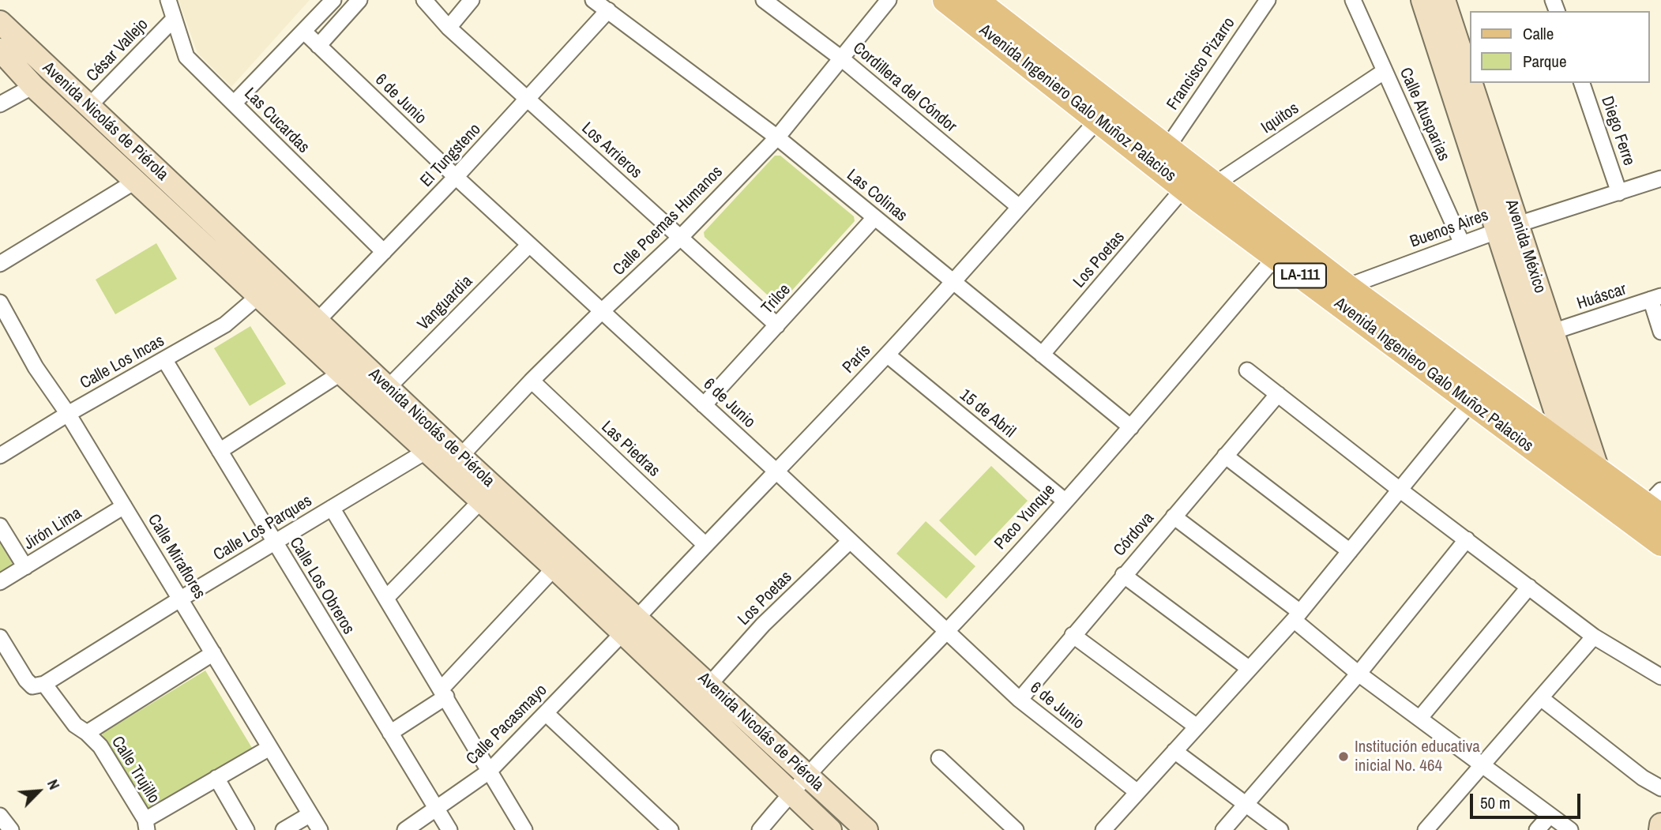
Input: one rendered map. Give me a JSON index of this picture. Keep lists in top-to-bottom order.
{
  "streets": {
    "main road": ["Avenida Ingeniero Galo Muñoz Palacios", "LA-111"],
    "street": [
      "César Vallejo",
      "Francisco Pizarro",
      "Cordillera del Cóndor",
      "6 de Junio",
      "Calle Atusparias",
      "Iquitos",
      "Las Cucardas",
      "Avenida Nicolás de Piérola",
      "Diego Ferre",
      "Los Arrieros",
      "El Tungsteno",
      "Las Colinas",
      "Calle Poemas Humanos",
      "Buenos Aires",
      "Avenida México",
      "Los Poetas",
      "Huáscar",
      "Trilce",
      "Vanguardia",
      "París",
      "Calle Los Incas",
      "15 de Abril",
      "Las Piedras",
      "Paco Yunque",
      "Calle Los Parques",
      "Jirón Lima",
      "Córdova",
      "Calle Miraflores",
      "Calle Los Obreros",
      "Calle Pacasmayo",
      "Calle Trujillo"
    ]
  },
  "crossings": [
    ["César Vallejo", "Las Cucardas"],
    ["César Vallejo", "Avenida Nicolás de Piérola"],
    ["Francisco Pizarro", "Avenida Ingeniero Galo Muñoz Palacios"],
    ["Cordillera del Cóndor", "Calle Poemas Humanos"],
    ["Cordillera del Cóndor", "París"],
    ["6 de Junio", "El Tungsteno"],
    ["6 de Junio", "Calle Poemas Humanos"],
    ["6 de Junio", "Los Poetas"],
    ["6 de Junio", "Trilce"],
    ["6 de Junio", "Vanguardia"],
    ["6 de Junio", "París"],
    ["6 de Junio", "Paco Yunque"],
    ["6 de Junio", "Córdova"],
    ["Avenida Ingeniero Galo Muñoz Palacios", "Iquitos"],
    ["Avenida Ingeniero Galo Muñoz Palacios", "Buenos Aires"],
    ["Avenida Ingeniero Galo Muñoz Palacios", "Avenida México"],
    ["Avenida Ingeniero Galo Muñoz Palacios", "Los Poetas"],
    ["Avenida Ingeniero Galo Muñoz Palacios", "París"],
    ["Avenida Ingeniero Galo Muñoz Palacios", "Paco Yunque"],
    ["Calle Atusparias", "Iquitos"],
    ["Calle Atusparias", "Buenos Aires"],
    ["Iquitos", "Los Poetas"],
    ["Las Cucardas", "El Tungsteno"],
    ["Avenida Nicolás de Piérola", "El Tungsteno"],
    ["Avenida Nicolás de Piérola", "Calle Poemas Humanos"],
    ["Avenida Nicolás de Piérola", "Los Poetas"],
    ["Avenida Nicolás de Piérola", "Vanguardia"],
    ["Avenida Nicolás de Piérola", "París"],
    ["Avenida Nicolás de Piérola", "Calle Los Incas"],
    ["Avenida Nicolás de Piérola", "Paco Yunque"],
    ["Avenida Nicolás de Piérola", "Calle Los Parques"],
    ["Avenida Nicolás de Piérola", "Calle Pacasmayo"],
    ["Diego Ferre", "Buenos Aires"],
    ["Los Arrieros", "El Tungsteno"],
    ["Los Arrieros", "Calle Poemas Humanos"],
    ["Los Arrieros", "Trilce"],
    ["El Tungsteno", "Las Colinas"],
    ["Las Colinas", "Calle Poemas Humanos"],
    ["Las Colinas", "Los Poetas"],
    ["Las Colinas", "Trilce"],
    ["Las Colinas", "París"],
    ["Las Colinas", "Paco Yunque"],
    ["Calle Poemas Humanos", "Las Piedras"],
    ["Buenos Aires", "Avenida México"],
    ["Avenida México", "Huáscar"],
    ["París", "15 de Abril"],
    ["París", "Las Piedras"],
    ["París", "Calle Pacasmayo"],
    ["Calle Los Incas", "Calle Miraflores"],
    ["Calle Los Incas", "Calle Los Obreros"],
    ["15 de Abril", "Paco Yunque"],
    ["Calle Los Parques", "Calle Miraflores"],
    ["Calle Los Parques", "Calle Los Obreros"],
    ["Calle Los Parques", "Calle Trujillo"],
    ["Jirón Lima", "Calle Miraflores"],
    ["Calle Los Obreros", "Calle Pacasmayo"]
  ],
  "places": ["Institución educativa inicial No. 464"],
  "legend": ["Calle", "Parque"],
  "scale_bar": "50 m",
  "north": "top right"
}
